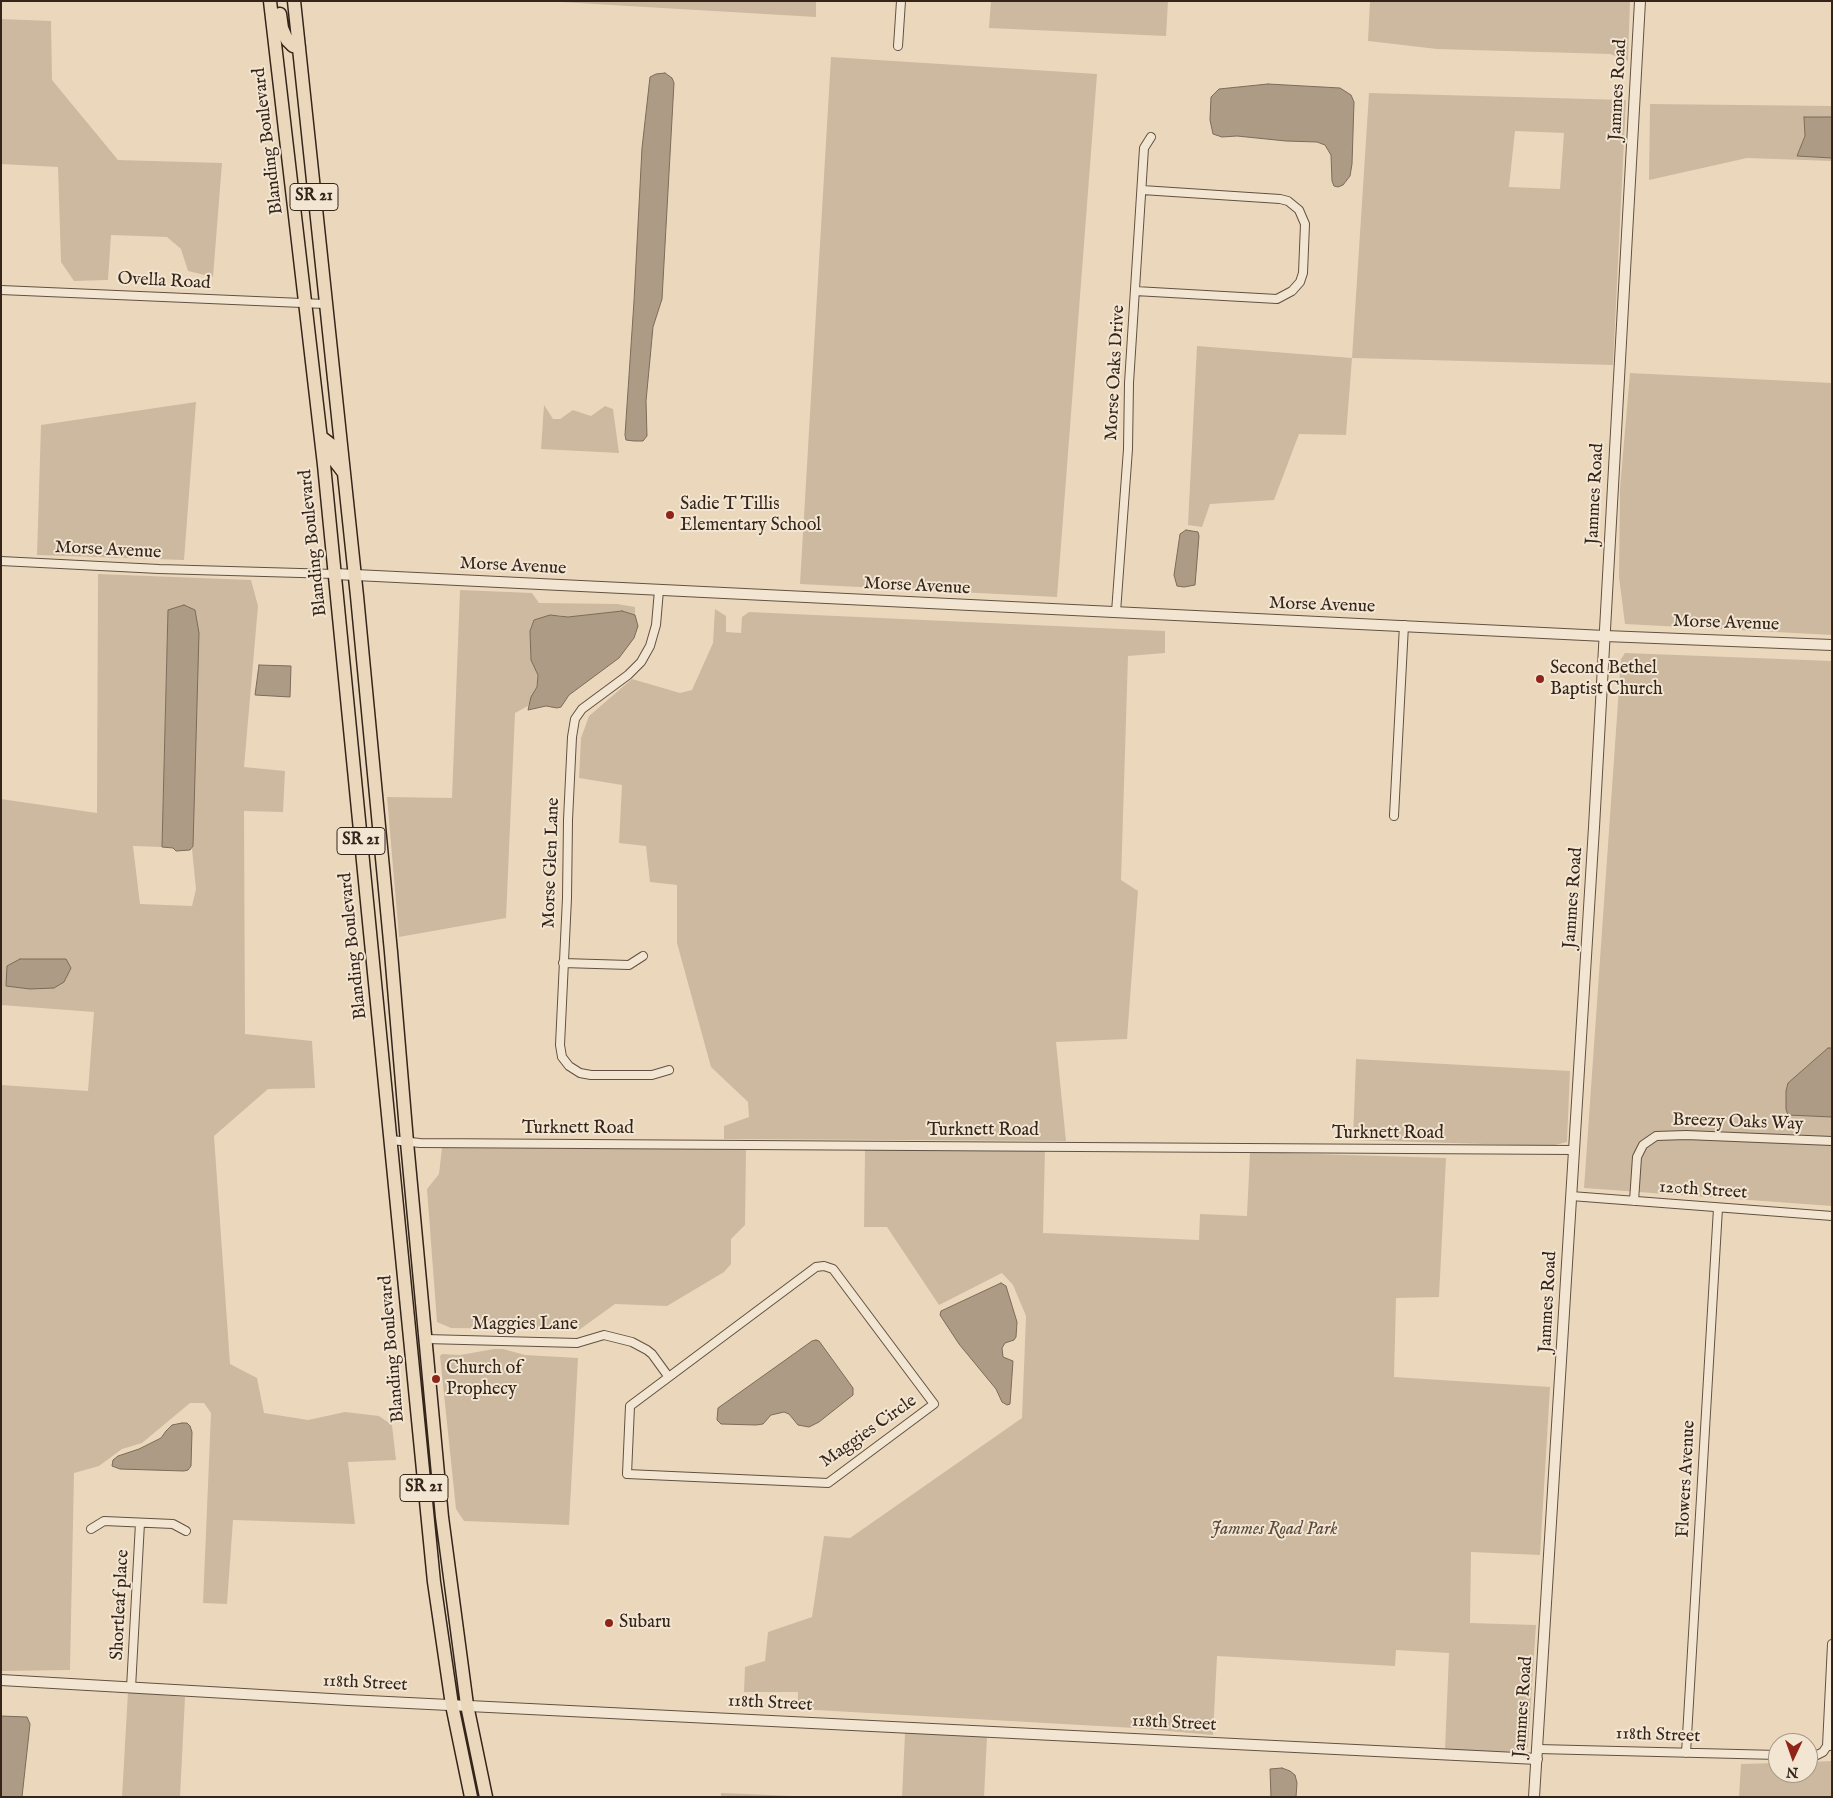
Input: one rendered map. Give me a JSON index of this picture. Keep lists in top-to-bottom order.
{
  "streets": {
    "main road": ["Blanding Boulevard", "SR 21"],
    "street": [
      "Jammes Road",
      "Ovella Road",
      "Morse Oaks Drive",
      "Morse Avenue",
      "Morse Glen Lane",
      "Breezy Oaks Way",
      "Turknett Road",
      "120th Street",
      "Maggies Lane",
      "Maggies Circle",
      "Flowers Avenue",
      "Shortleaf place",
      "118th Street"
    ]
  },
  "crossings": [
    ["Jammes Road", "Morse Avenue"],
    ["Jammes Road", "Turknett Road"],
    ["Jammes Road", "120th Street"],
    ["Jammes Road", "118th Street"],
    ["Blanding Boulevard", "Ovella Road"],
    ["Blanding Boulevard", "Morse Avenue"],
    ["Blanding Boulevard", "Turknett Road"],
    ["Blanding Boulevard", "Maggies Lane"],
    ["Blanding Boulevard", "118th Street"],
    ["Morse Oaks Drive", "Morse Avenue"],
    ["Morse Avenue", "Morse Glen Lane"],
    ["Breezy Oaks Way", "120th Street"],
    ["120th Street", "Flowers Avenue"],
    ["Maggies Lane", "Maggies Circle"],
    ["Flowers Avenue", "118th Street"],
    ["Shortleaf place", "118th Street"]
  ],
  "parks": ["Jammes Road Park"],
  "places": [
    "Sadie T Tillis Elementary School",
    "Second Bethel Baptist Church",
    "Church of Prophecy",
    "Subaru"
  ],
  "north": "bottom"
}
